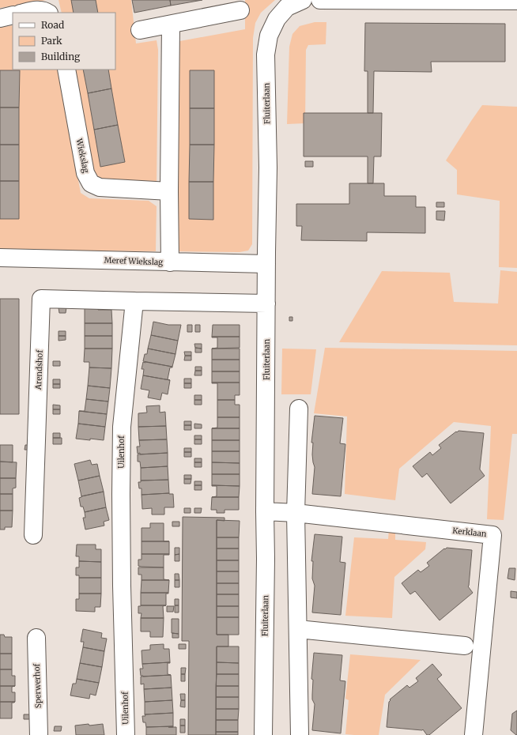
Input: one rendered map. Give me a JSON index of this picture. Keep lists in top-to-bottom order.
{
  "streets": {
    "street": [
      "Fluiterlaan",
      "Wiekslag",
      "Meref Wiekslag",
      "Arendshof",
      "Uilenhof",
      "Kerklaan",
      "Sperwerhof"
    ]
  },
  "crossings": [
    ["Fluiterlaan", "Meref Wiekslag"],
    ["Fluiterlaan", "Kerklaan"],
    ["Arendshof", "Uilenhof"]
  ],
  "legend": ["Road", "Park", "Building"]
}
